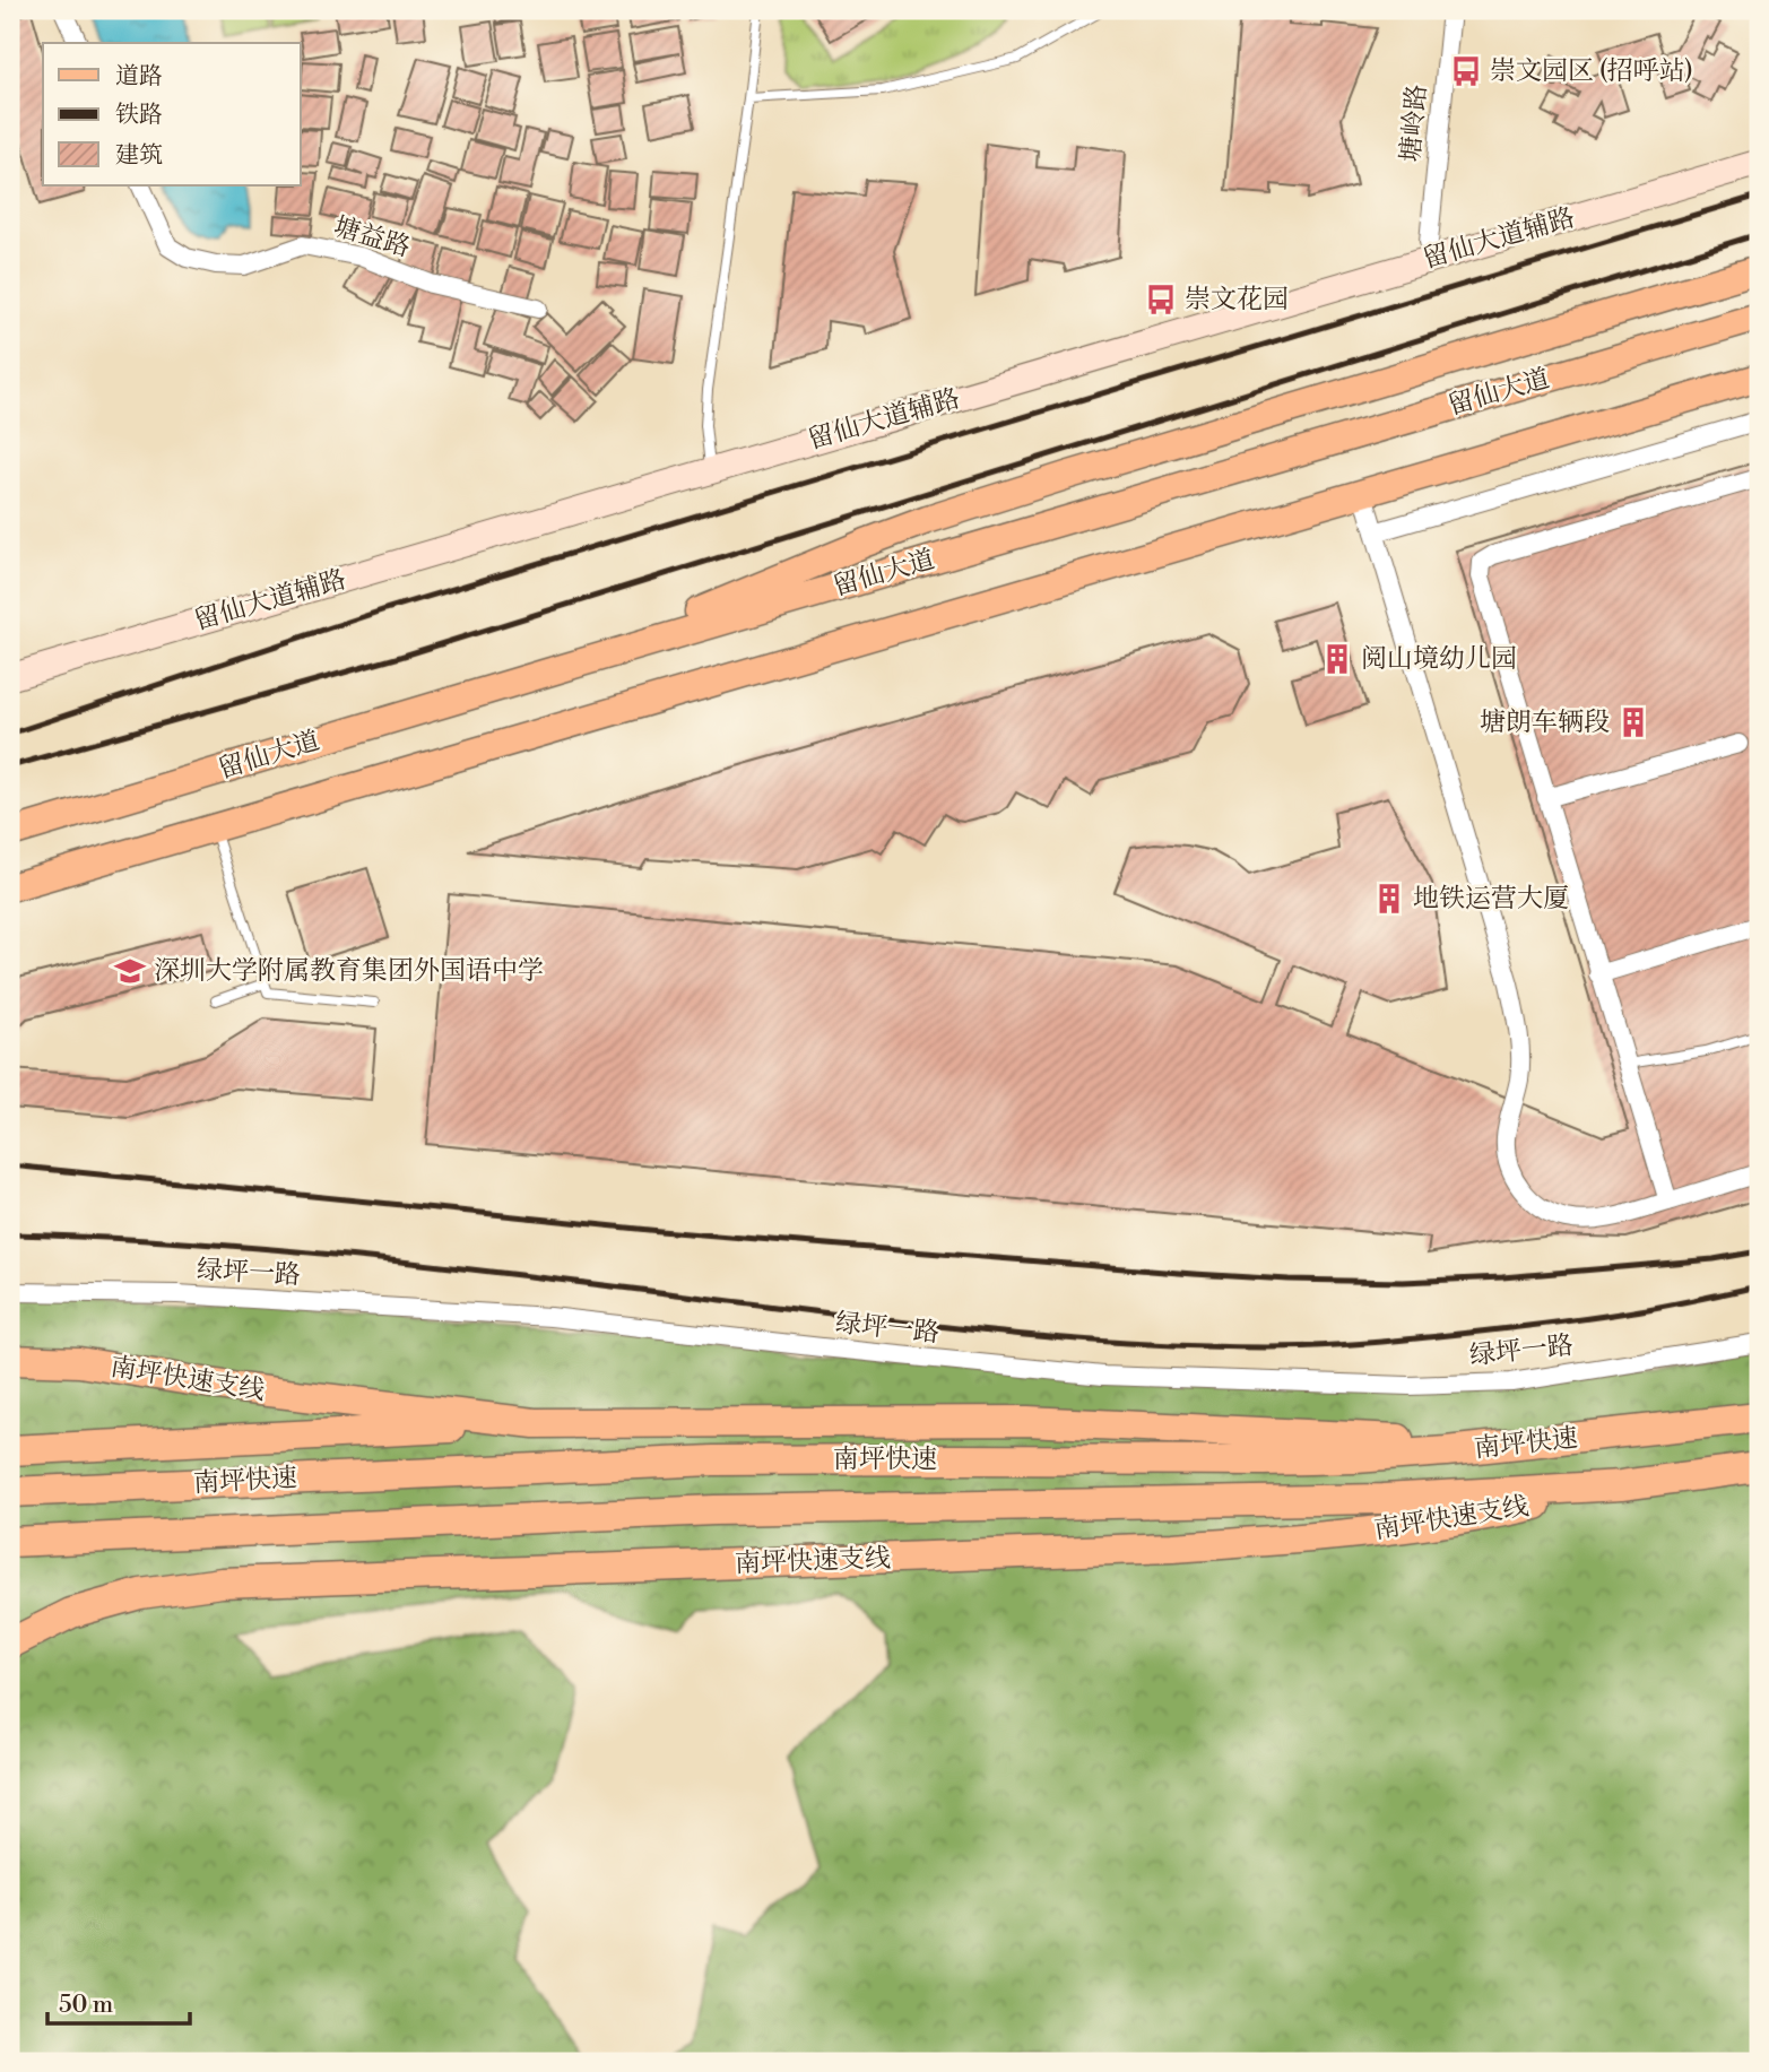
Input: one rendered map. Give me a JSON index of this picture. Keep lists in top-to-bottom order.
{
  "streets": {
    "highway": ["南坪快速支线", "南坪快速"],
    "main road": ["留仙大道辅路", "留仙大道"],
    "street": ["塘岭路", "塘益路", "绿坪一路"]
  },
  "crossings": [
    ["塘岭路", "留仙大道辅路"],
    ["南坪快速支线", "南坪快速"]
  ],
  "places": {
    "bus stop": ["崇文园区 (招呼站)", "崇文花园"],
    "building": ["阅山境幼儿园", "塘朗车辆段", "地铁运营大厦"],
    "school or university": ["深圳大学附属教育集团外国语中学"]
  },
  "legend": ["道路", "铁路", "建筑"],
  "scale_bar": "50 m"
}
